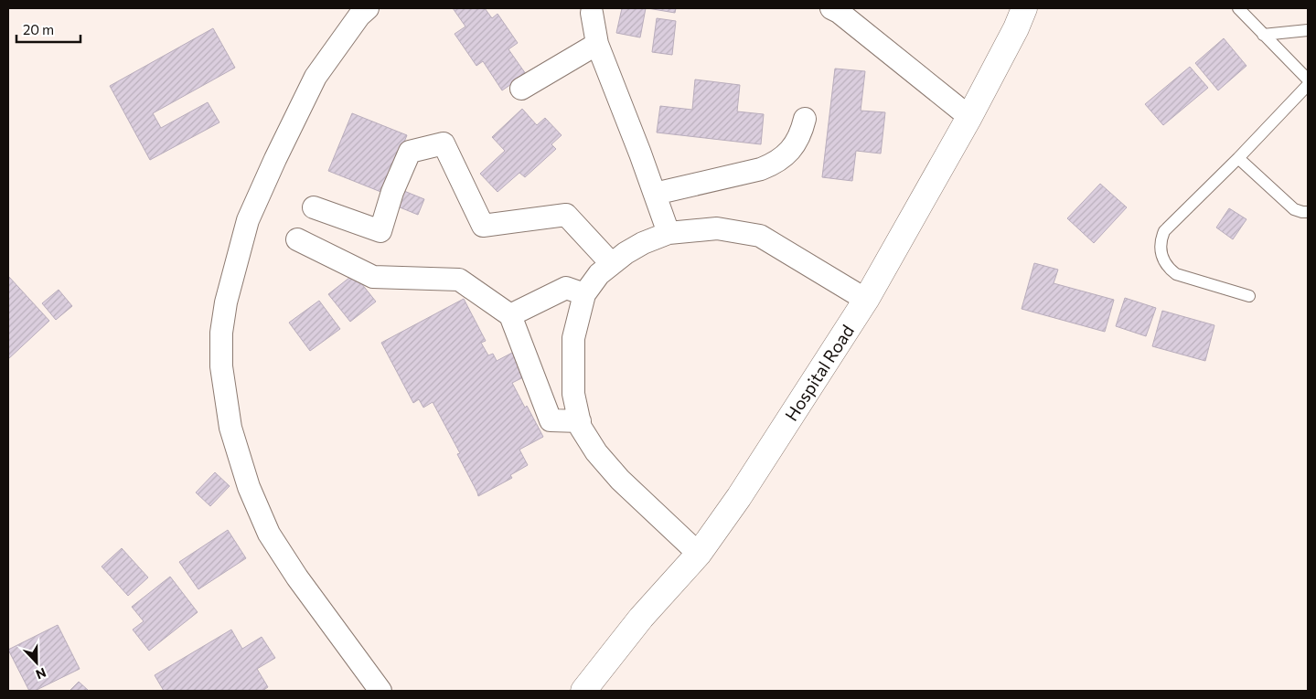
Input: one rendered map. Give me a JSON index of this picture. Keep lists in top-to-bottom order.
{
  "streets": {
    "street": ["Hospital Road"]
  },
  "scale_bar": "20 m",
  "north": "bottom"
}
